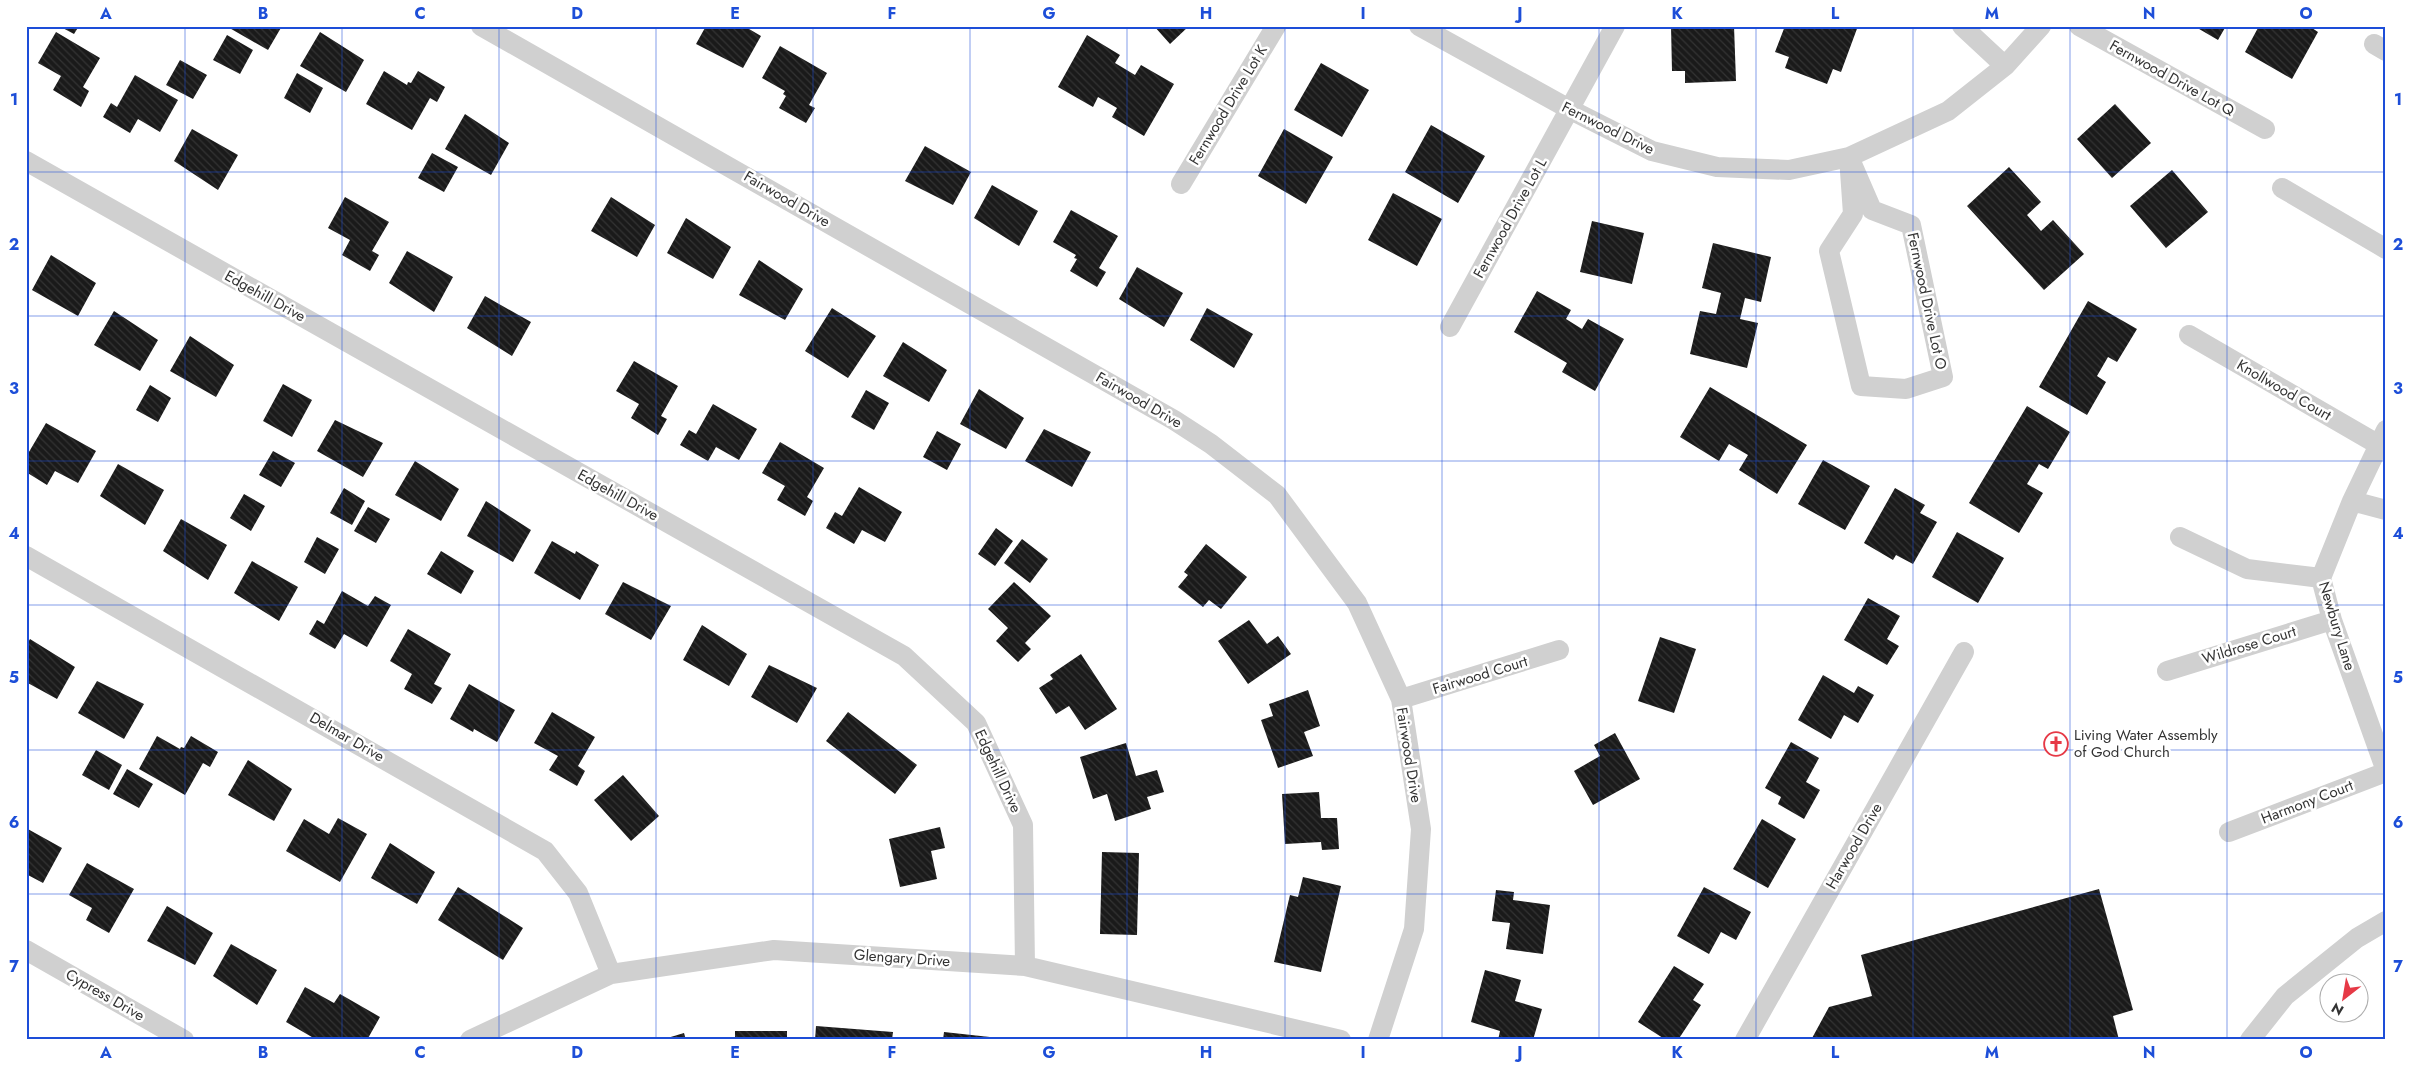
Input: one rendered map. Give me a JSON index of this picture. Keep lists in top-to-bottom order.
{
  "streets": {
    "street": [
      "Fernwood Drive Lot Q",
      "Fernwood Drive Lot K",
      "Fernwood Drive",
      "Fairwood Drive",
      "Fernwood Drive Lot L",
      "Edgehill Drive",
      "Fernwood Drive Lot O",
      "Knollwood Court",
      "Newbury Lane",
      "Wildrose Court",
      "Fairwood Court",
      "Delmar Drive",
      "Harmony Court",
      "Harwood Drive",
      "Glengary Drive",
      "Cypress Drive"
    ]
  },
  "crossings": [
    ["Fernwood Drive", "Fernwood Drive Lot L"],
    ["Fernwood Drive", "Fernwood Drive Lot O"],
    ["Fairwood Drive", "Fairwood Court"],
    ["Edgehill Drive", "Glengary Drive"],
    ["Knollwood Court", "Newbury Lane"],
    ["Newbury Lane", "Wildrose Court"],
    ["Newbury Lane", "Harmony Court"],
    ["Delmar Drive", "Glengary Drive"]
  ],
  "places": {
    "church": ["Living Water Assembly of God Church"]
  },
  "north": "bottom left",
  "grid": {
    "columns": [
      "A",
      "B",
      "C",
      "D",
      "E",
      "F",
      "G",
      "H",
      "I",
      "J",
      "K",
      "L",
      "M",
      "N",
      "O"
    ],
    "rows": [
      "1",
      "2",
      "3",
      "4",
      "5",
      "6",
      "7"
    ]
  }
}
